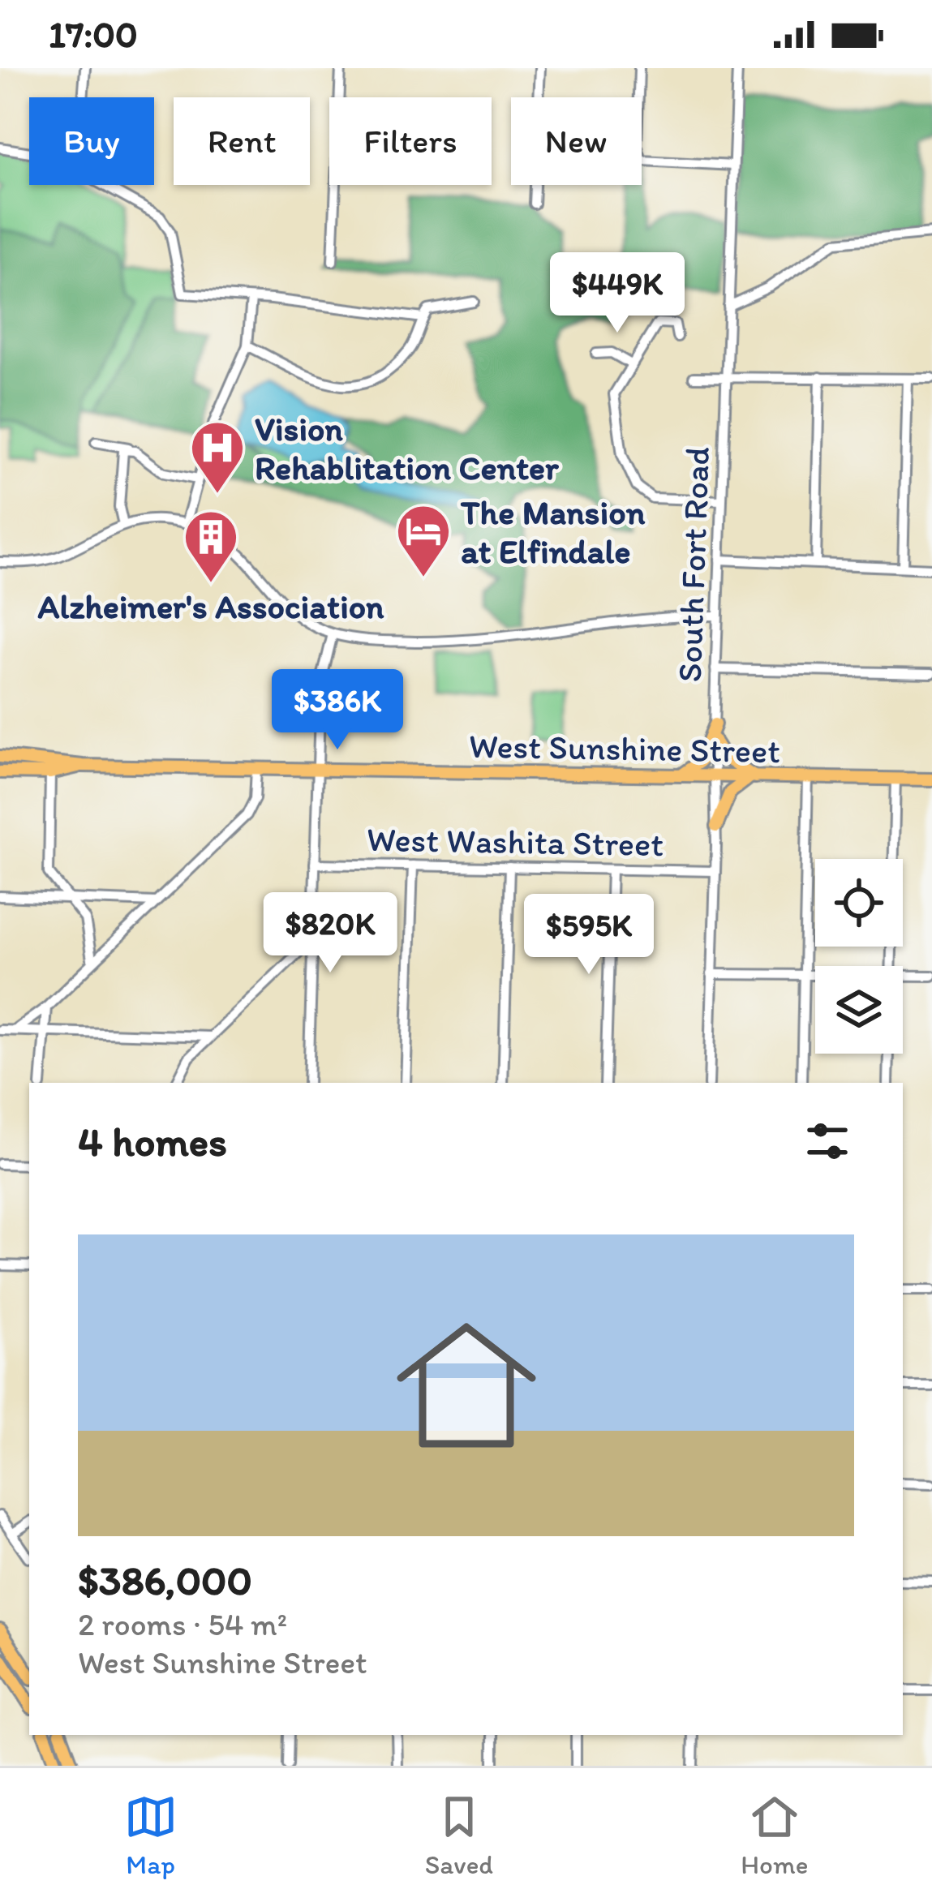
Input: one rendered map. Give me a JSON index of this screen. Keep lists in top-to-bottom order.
{
  "streets": {
    "main road": ["West Sunshine Street"],
    "street": ["South Fort Road", "West Washita Street"]
  },
  "crossings": [
    ["South Fort Road", "West Sunshine Street"],
    ["South Fort Road", "West Washita Street"]
  ],
  "places": {
    "hospital": ["Vision Rehablitation Center"],
    "hotel": ["The Mansion at Elfindale"],
    "building": ["Alzheimer's Association"]
  },
  "page": {
    "status": "17:00",
    "chip": [
      "Buy",
      "Rent",
      "Filters",
      "New"
    ],
    "price": [
      "$449K",
      "$386K",
      "$820K",
      "$595K"
    ],
    "heading": "4 homes",
    "list": [
      {
        "name": "$386,000",
        "note": "2 rooms · 54 m² · West Sunshine Street"
      }
    ],
    "tabs": ["Map", "Saved", "Home"]
  }
}
